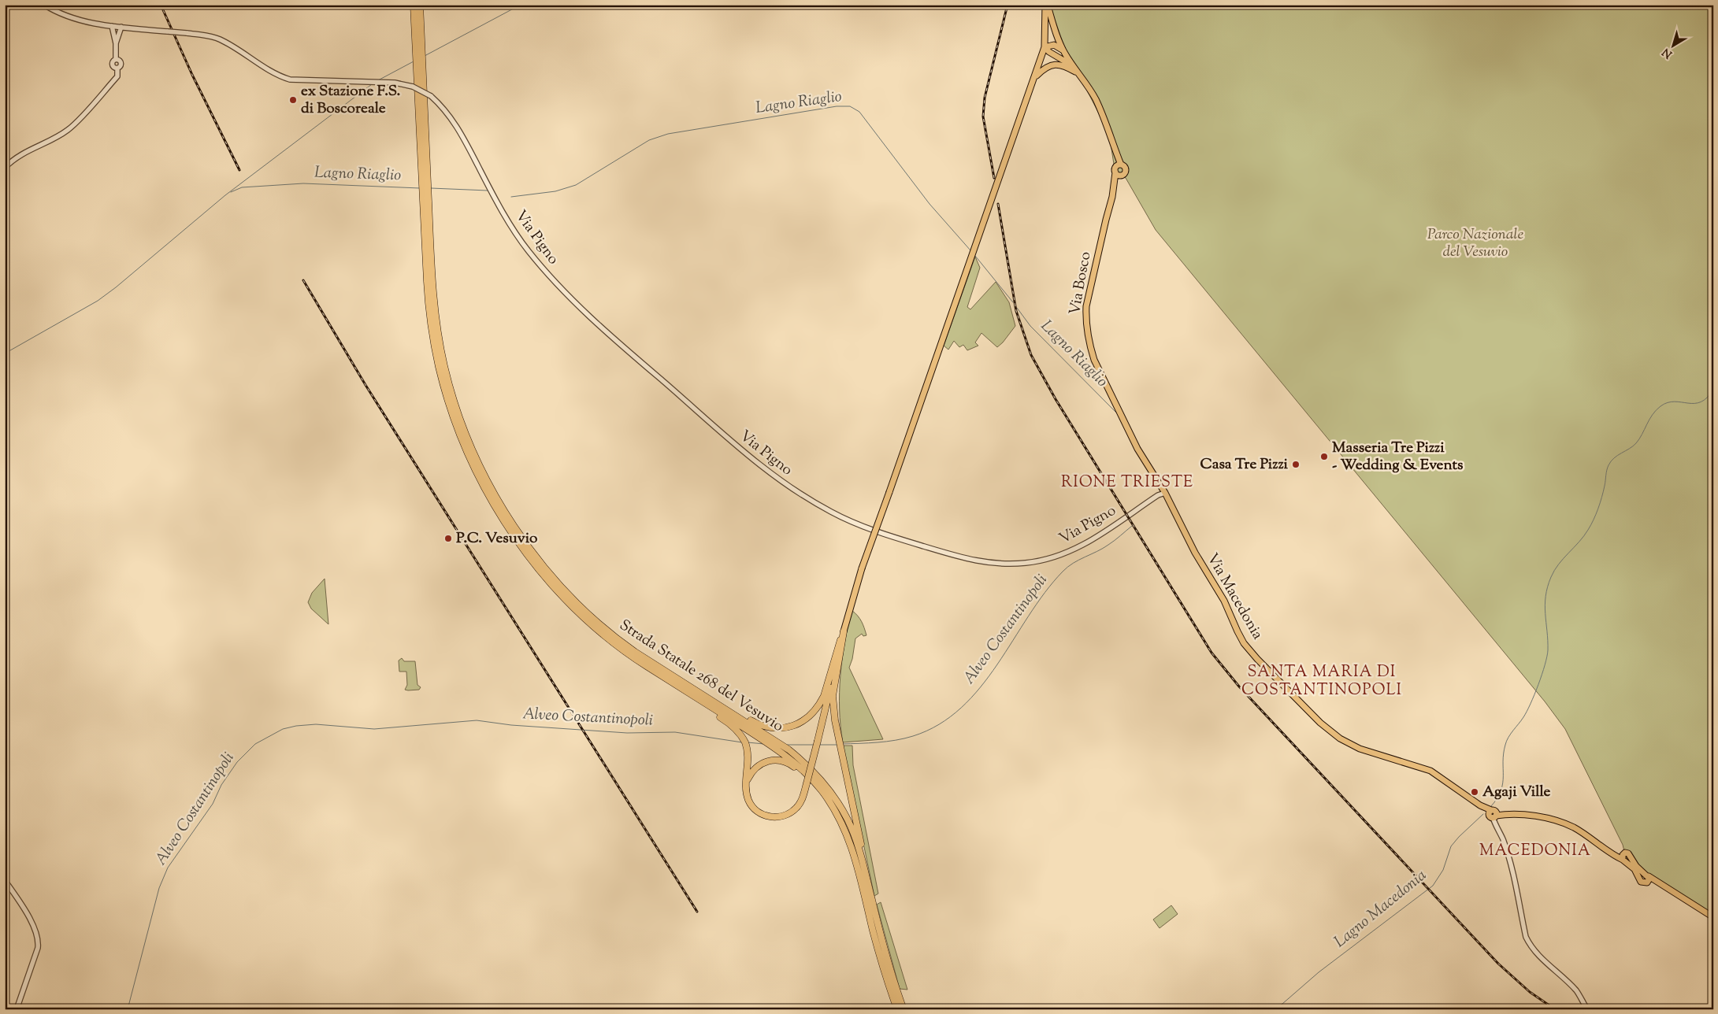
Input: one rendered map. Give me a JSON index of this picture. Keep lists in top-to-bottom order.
{
  "streets": {
    "highway": ["Strada Statale 268 del Vesuvio"],
    "main road": ["Via Bosco", "Via Macedonia"],
    "street": ["Via Pigno"]
  },
  "crossings": [
    ["Via Pigno", "Via Bosco"],
    ["Via Pigno", "Via Macedonia"],
    ["Via Bosco", "Via Macedonia"]
  ],
  "districts": ["RIONE TRIESTE", "SANTA MARIA DI COSTANTINOPOLI", "MACEDONIA"],
  "water": ["Lagno Riaglio", "Alveo Costantinopoli", "Lagno Macedonia"],
  "parks": ["Parco Nazionale del Vesuvio"],
  "places": [
    "ex Stazione F.S. di Boscoreale",
    "Masseria Tre Pizzi - Wedding & Events",
    "Casa Tre Pizzi",
    "P.C. Vesuvio",
    "Agaji Ville"
  ],
  "north": "bottom left"
}
